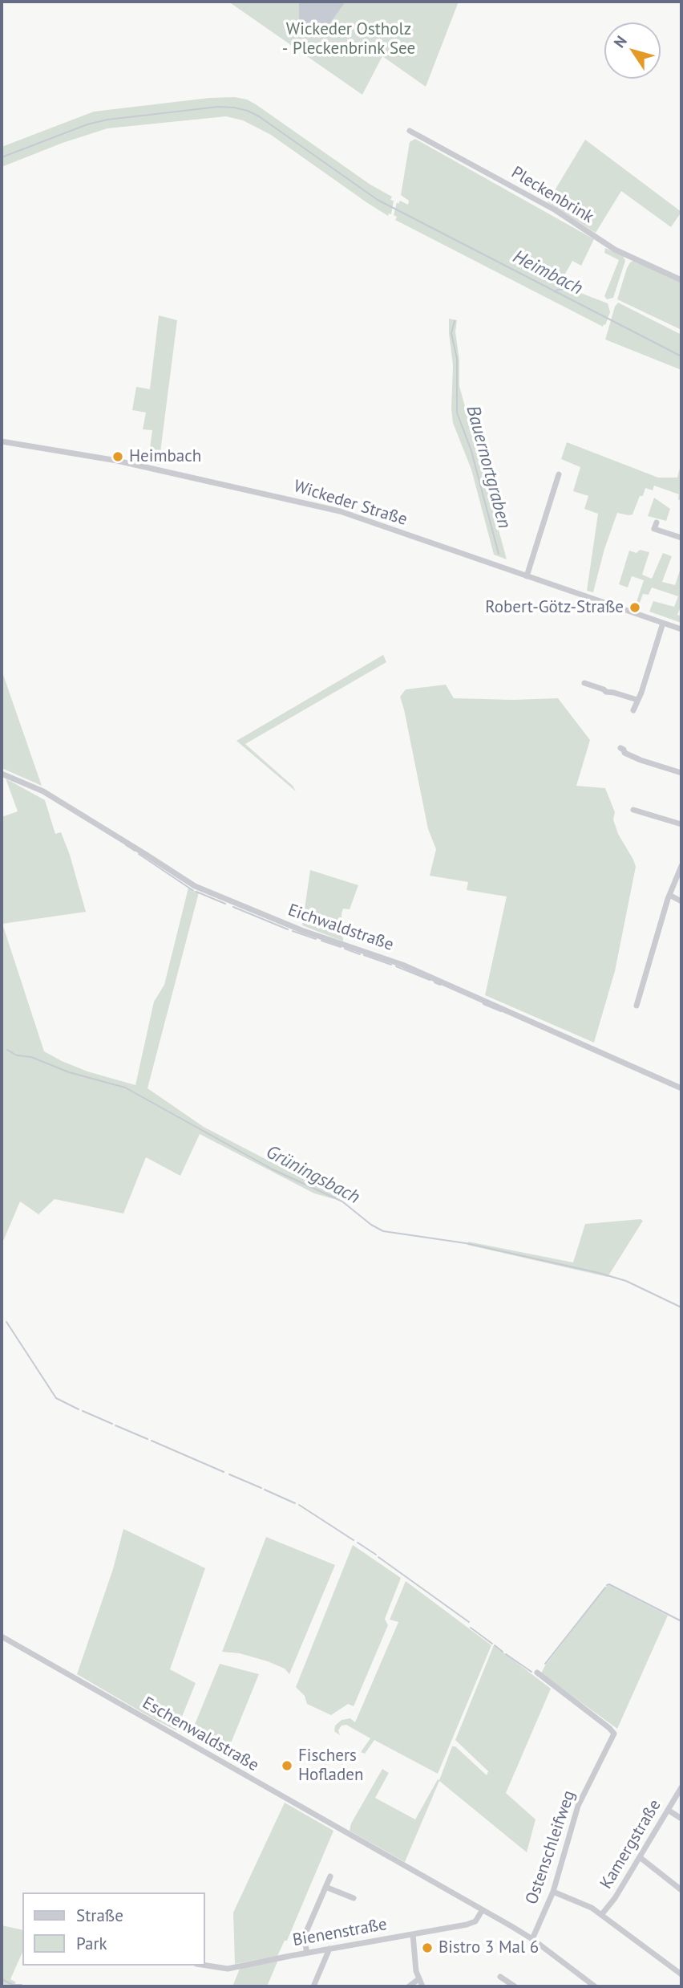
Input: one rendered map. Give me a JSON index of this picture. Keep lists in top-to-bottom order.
{
  "streets": {
    "street": [
      "Pleckenbrink",
      "Wickeder Straße",
      "Eichwaldstraße",
      "Eschenwaldstraße",
      "Kamergstraße",
      "Ostenschleifweg",
      "Bienenstraße"
    ]
  },
  "crossings": [
    ["Eschenwaldstraße", "Ostenschleifweg"],
    ["Eschenwaldstraße", "Bienenstraße"]
  ],
  "water": ["Heimbach", "Bauernortgraben", "Grüningsbach"],
  "parks": ["Wickeder Ostholz - Pleckenbrink See"],
  "places": [
    "Heimbach",
    "Robert-Götz-Straße",
    "Fischers Hofladen",
    "Bistro 3 Mal 6"
  ],
  "legend": ["Straße", "Park"],
  "north": "top left"
}
